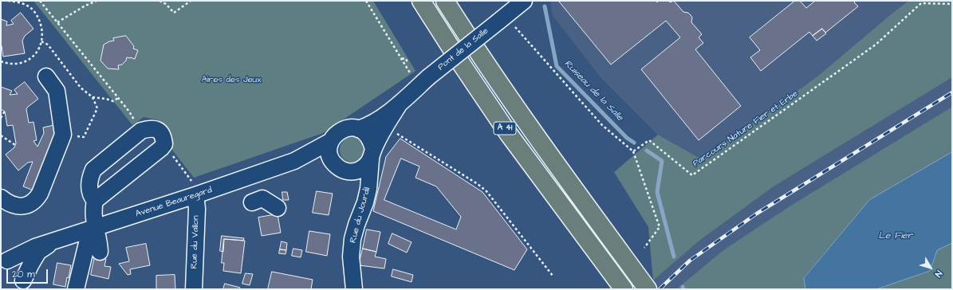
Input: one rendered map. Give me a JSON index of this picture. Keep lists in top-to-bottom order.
{
  "streets": {
    "highway": ["A 41"],
    "street": [
      "Pont de la Salle",
      "Avenue Beauregard",
      "Rue du Jourdil",
      "Rue du Vallon"
    ],
    "path": ["Parcours Nature Fier et Erbe"]
  },
  "crossings": [
    ["Pont de la Salle", "Rue du Jourdil"],
    ["Avenue Beauregard", "Rue du Jourdil"],
    ["Avenue Beauregard", "Rue du Vallon"]
  ],
  "water": ["Ruiseau de la Salle", "Le Fier"],
  "parks": ["Aires des Jeux"],
  "scale_bar": "20 m",
  "north": "bottom right"
}
